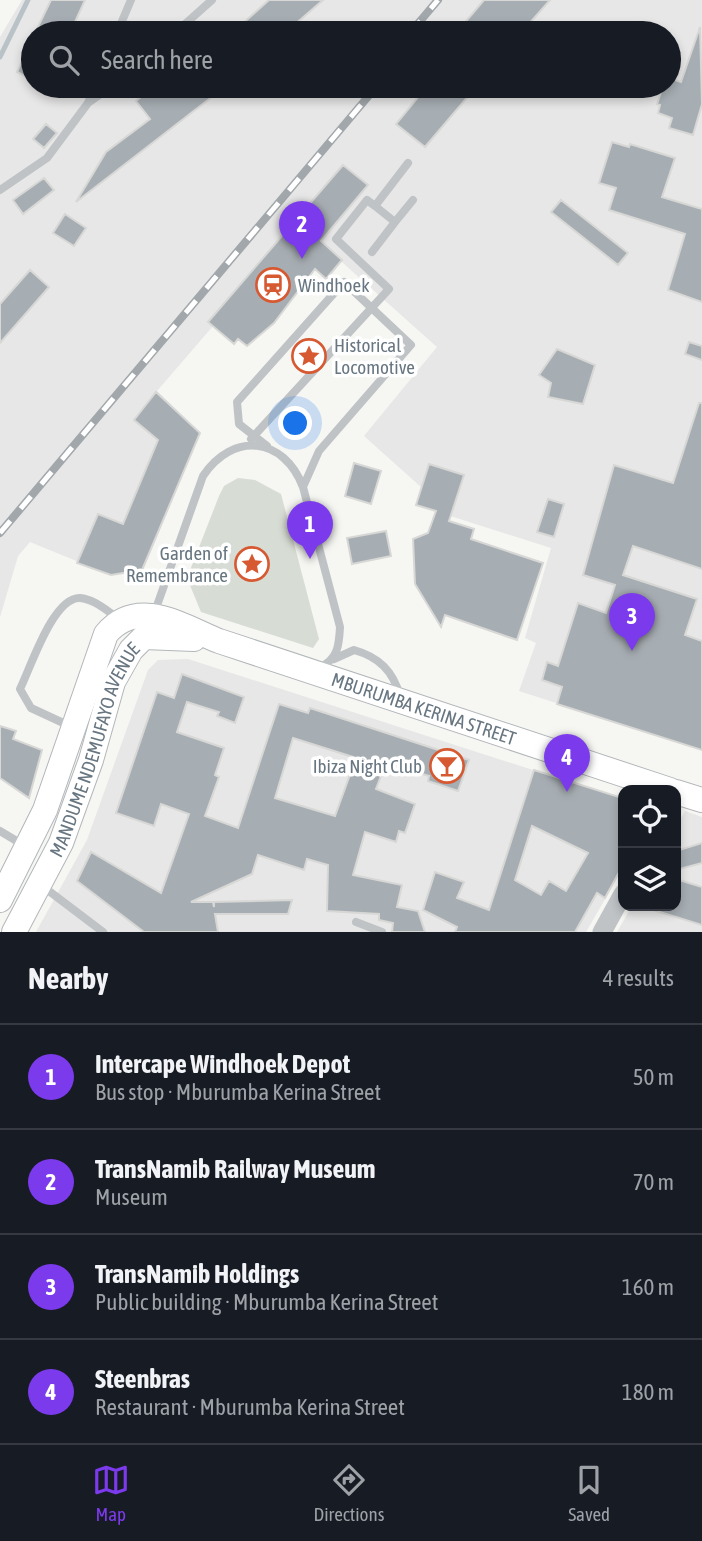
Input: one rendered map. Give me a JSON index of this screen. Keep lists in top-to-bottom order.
{
  "streets": {
    "main road": ["MBURUMBA KERINA STREET", "MANDUME NDEMUFAYO AVENUE"]
  },
  "crossings": [
    ["MBURUMBA KERINA STREET", "MANDUME NDEMUFAYO AVENUE"]
  ],
  "places": {
    "station": ["Windhoek"],
    "place": ["Historical Locomotive", "Garden of Remembrance"],
    "bar": ["Ibiza Night Club"]
  },
  "page": {
    "search": "Search here",
    "pins": [
      "2",
      "1",
      "3",
      "4"
    ],
    "heading": ["Nearby", "4 results"],
    "list": [
      {
        "mark": "1",
        "name": "Intercape Windhoek Depot",
        "note": "Bus stop · Mburumba Kerina Street",
        "value": "50 m"
      },
      {
        "mark": "2",
        "name": "TransNamib Railway Museum",
        "note": "Museum",
        "value": "70 m"
      },
      {
        "mark": "3",
        "name": "TransNamib Holdings",
        "note": "Public building · Mburumba Kerina Street",
        "value": "160 m"
      },
      {
        "mark": "4",
        "name": "Steenbras",
        "note": "Restaurant · Mburumba Kerina Street",
        "value": "180 m"
      }
    ],
    "nav": ["Map", "Directions", "Saved"]
  }
}
